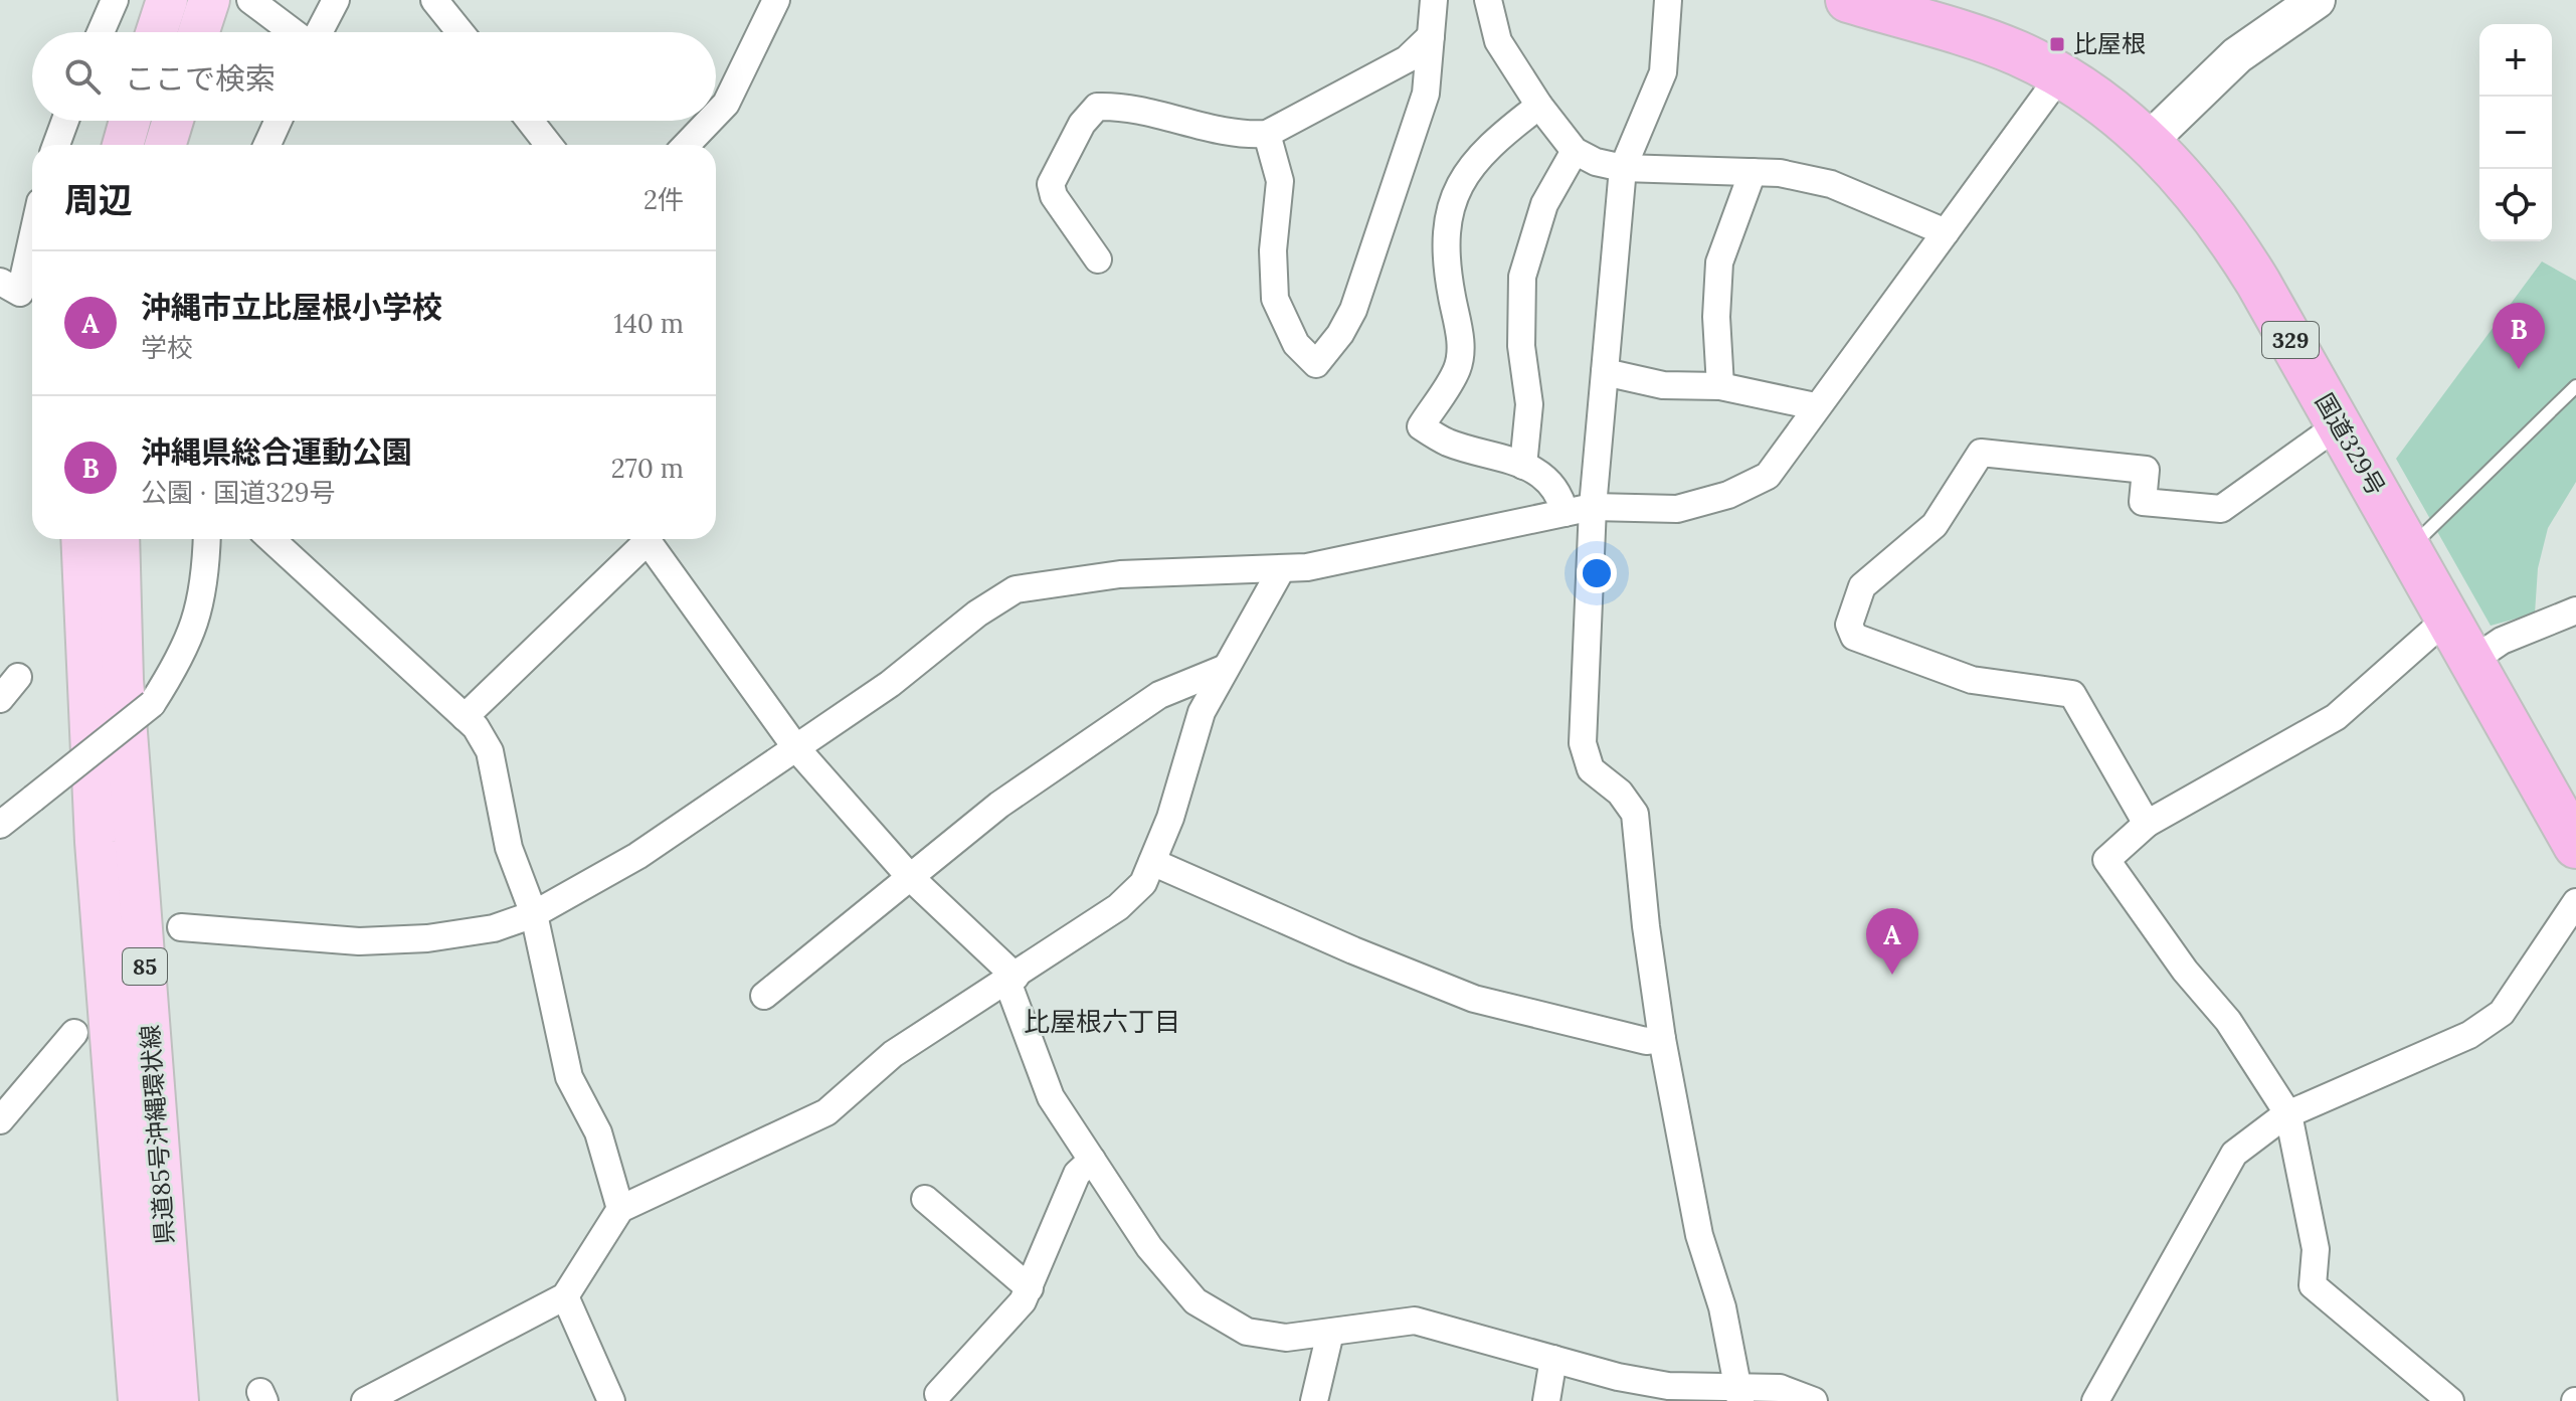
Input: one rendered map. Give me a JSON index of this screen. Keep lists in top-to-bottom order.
{
  "streets": {
    "highway": ["329", "国道329号"],
    "main road": ["85", "県道85号沖縄環状線"]
  },
  "districts": ["比屋根六丁目"],
  "places": {
    "transit": ["比屋根"]
  },
  "page": {
    "map_buttons": ["+", "−"],
    "search": "ここで検索",
    "heading": ["周辺", "2件"],
    "list": [
      {
        "mark": "A",
        "name": "沖縄市立比屋根小学校",
        "note": "学校",
        "value": "140 m"
      },
      {
        "mark": "B",
        "name": "沖縄県総合運動公園",
        "note": "公園 · 国道329号",
        "value": "270 m"
      }
    ],
    "pins": ["B", "A"]
  }
}
